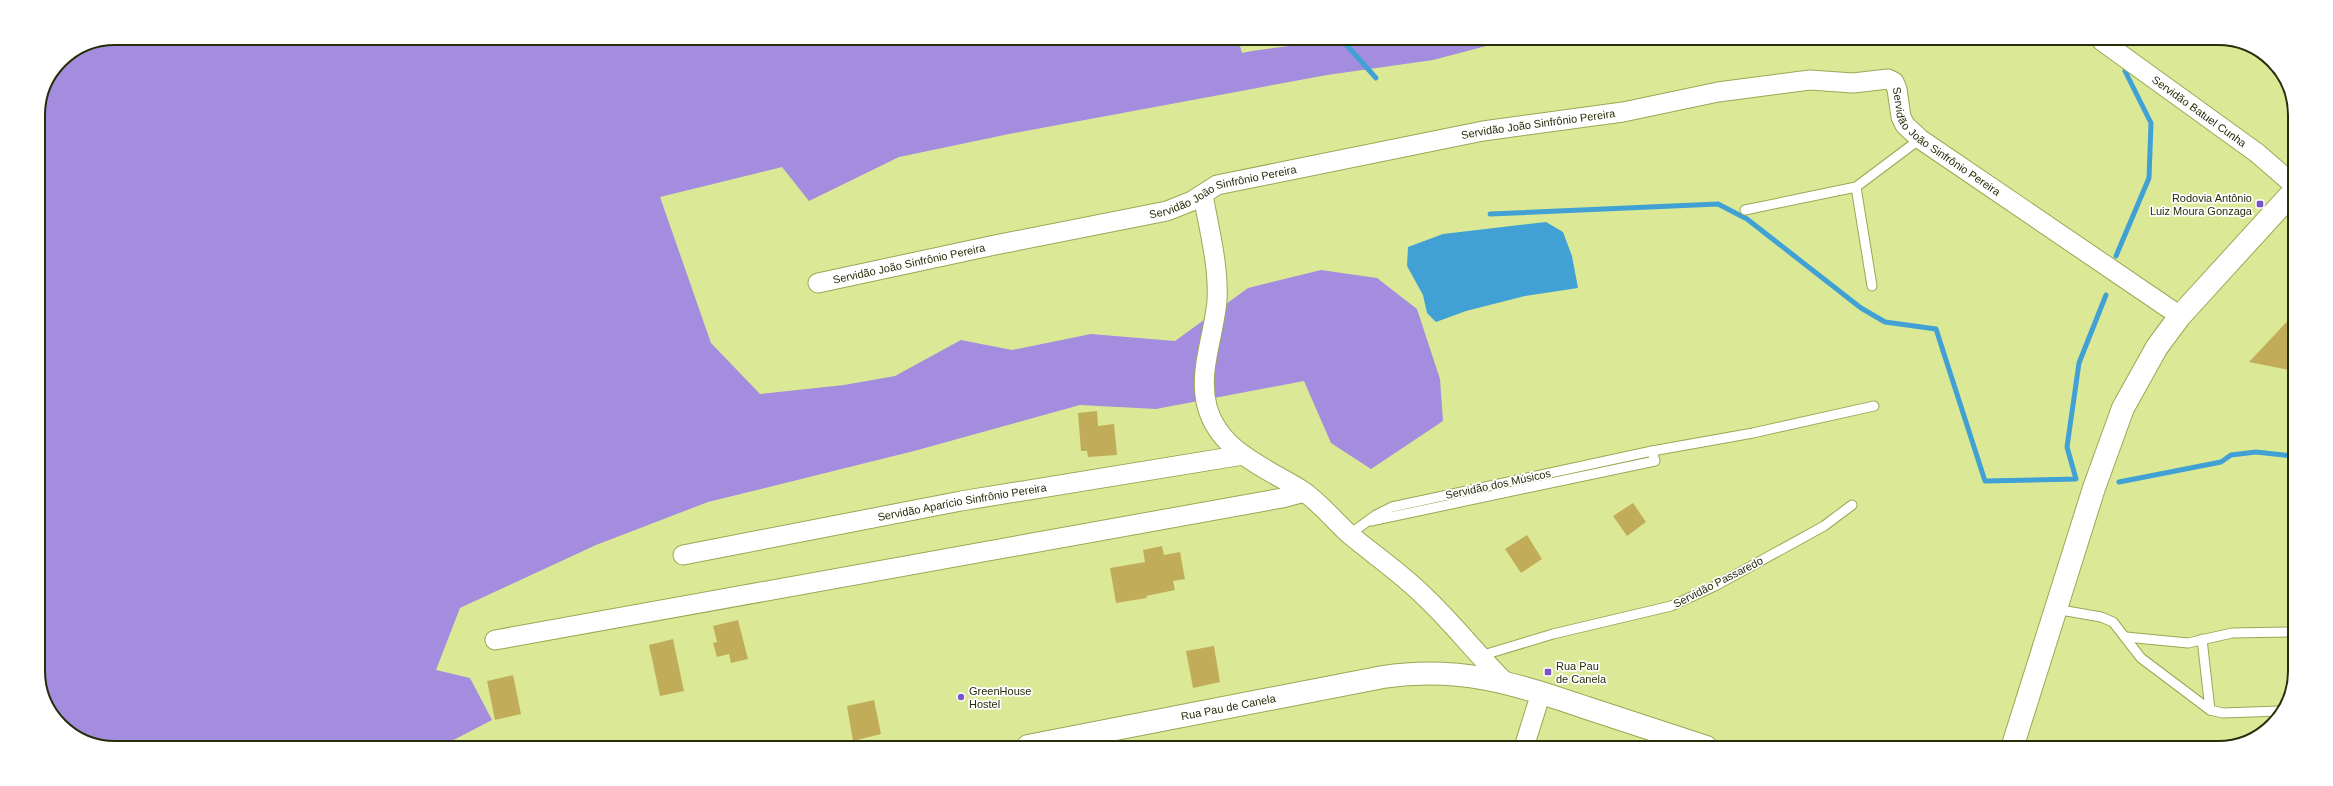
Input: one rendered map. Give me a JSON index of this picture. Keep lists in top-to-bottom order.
{
  "streets": {
    "street": [
      "Servidão Batuel Cunha",
      "Servidão João Sinfrônio Pereira",
      "Servidão Aparício Sinfrônio Pereira",
      "Rua Pau de Canela"
    ],
    "lane": ["Servidão dos Músicos", "Servidão Passaredo"]
  },
  "places": {
    "transit": ["Rodovia Antônio Luiz Moura Gonzaga", "Rua Pau de Canela"],
    "other": ["GreenHouse Hostel"]
  }
}
